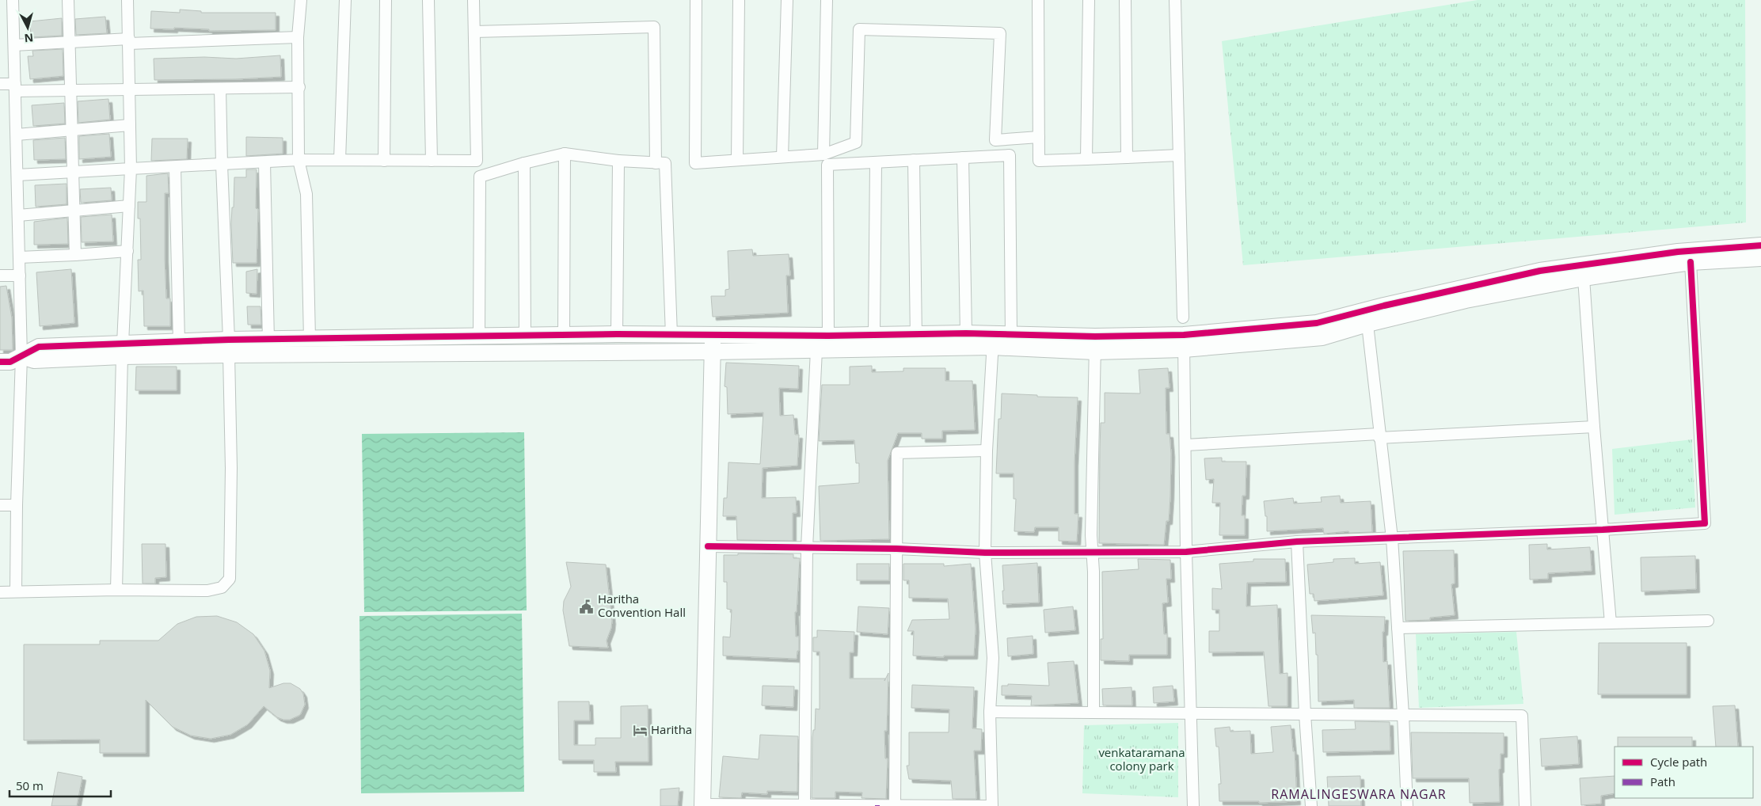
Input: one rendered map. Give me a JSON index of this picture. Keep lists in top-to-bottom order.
{
  "districts": ["RAMALINGESWARA NAGAR"],
  "parks": ["venkataramana colony park"],
  "places": {
    "public building": ["Haritha Convention Hall"],
    "hotel": ["Haritha"]
  },
  "legend": ["Cycle path", "Path"],
  "scale_bar": "50 m",
  "north": "bottom"
}
